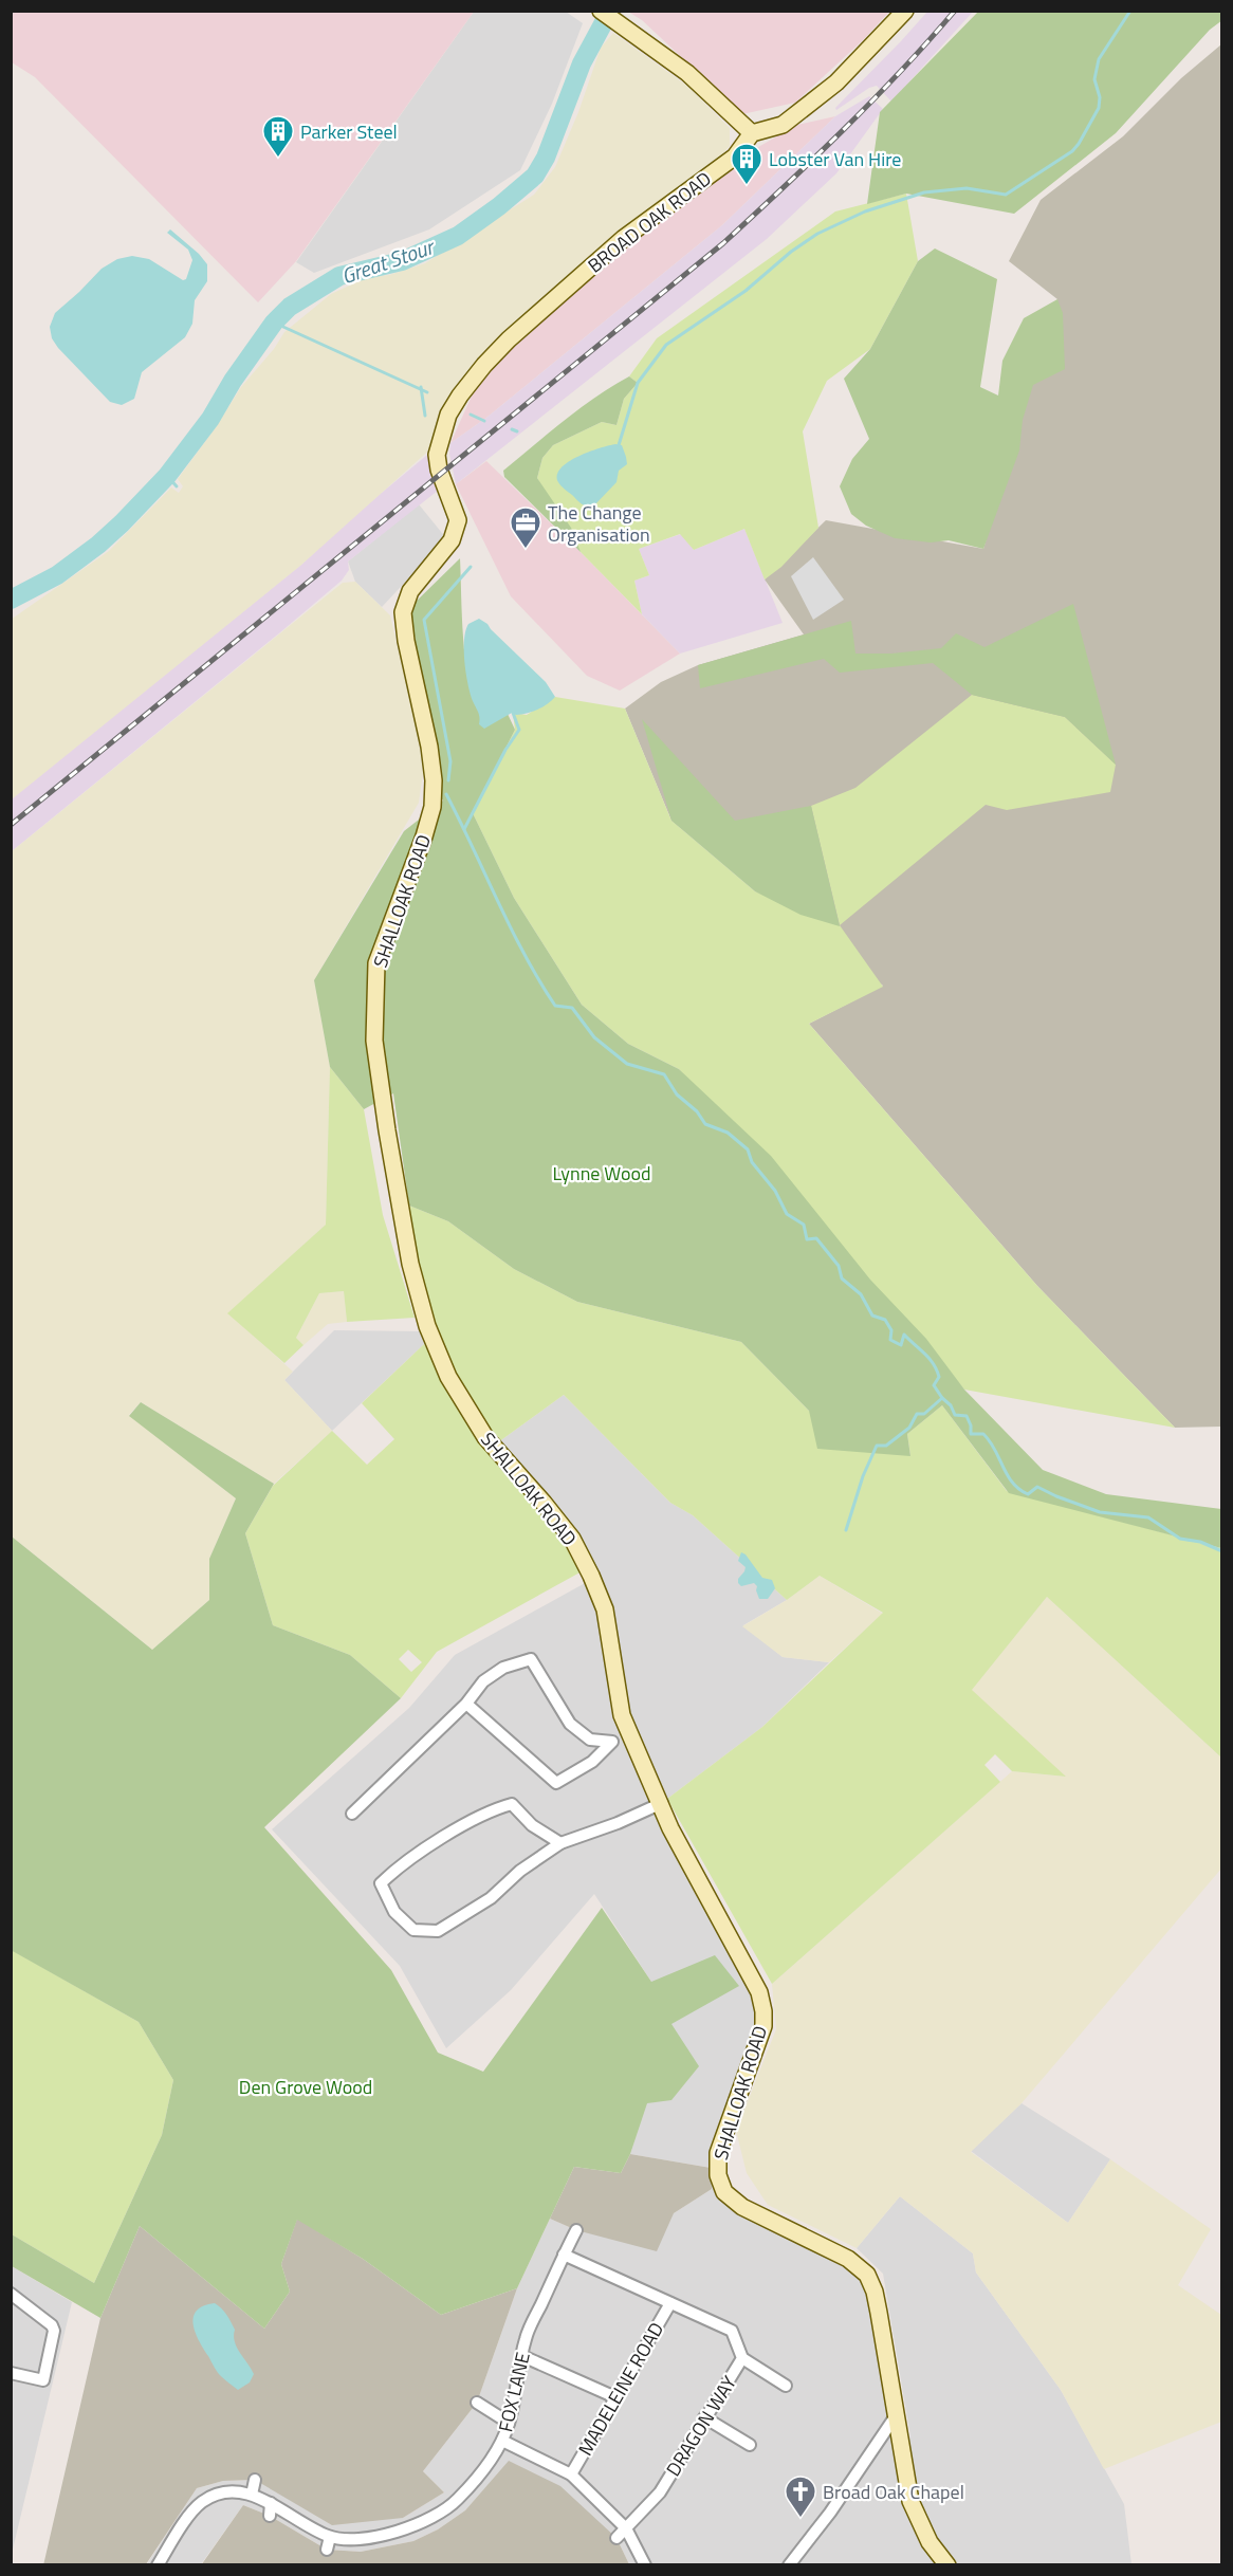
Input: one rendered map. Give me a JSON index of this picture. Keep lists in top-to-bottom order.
{
  "streets": {
    "street": [
      "BROAD OAK ROAD",
      "SHALLOAK ROAD",
      "MADELEINE ROAD",
      "FOX LANE",
      "DRAGON WAY"
    ]
  },
  "crossings": [
    ["BROAD OAK ROAD", "SHALLOAK ROAD"],
    ["MADELEINE ROAD", "DRAGON WAY"],
    ["FOX LANE", "DRAGON WAY"]
  ],
  "water": ["Great Stour"],
  "parks": ["Lynne Wood", "Den Grove Wood"],
  "places": {
    "building": ["Parker Steel", "Lobster Van Hire"],
    "office": ["The Change Organisation"],
    "church": ["Broad Oak Chapel"]
  }
}
